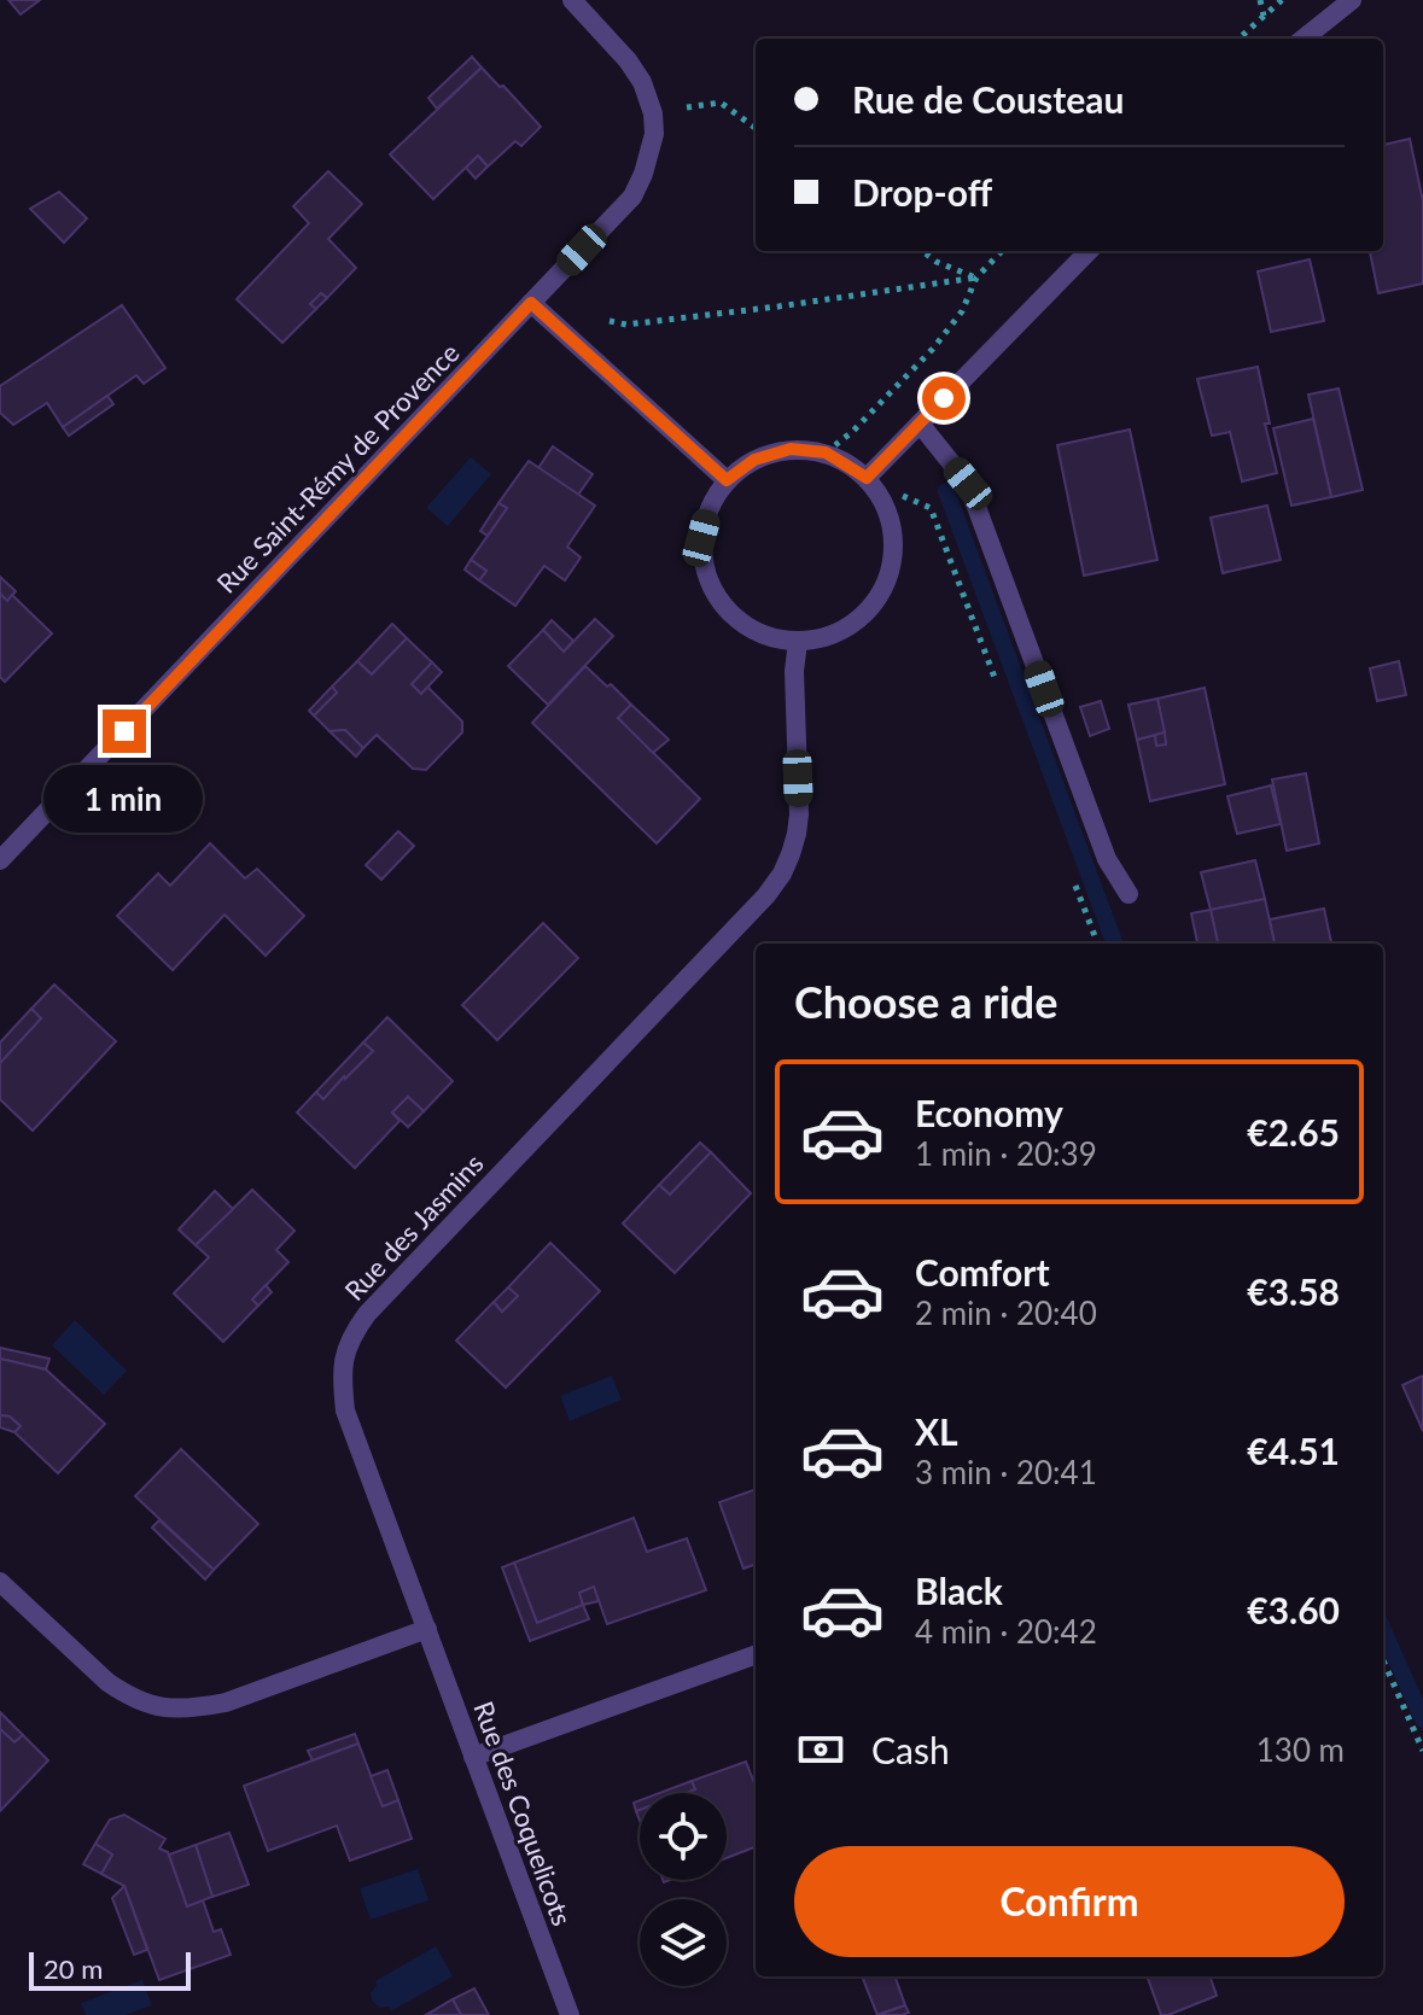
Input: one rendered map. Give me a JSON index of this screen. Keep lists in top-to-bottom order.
{
  "streets": {
    "street": ["Rue Saint-Rémy de Provence", "Rue des Jasmins", "Rue des Coquelicots"]
  },
  "crossings": [
    ["Rue des Jasmins", "Rue des Coquelicots"]
  ],
  "scale_bar": "20 m",
  "page": {
    "banner": ["Rue de Cousteau", "Drop-off"],
    "bubble": "1 min",
    "heading": "Choose a ride",
    "list": [
      {
        "name": "Economy",
        "note": "1 min · 20:39",
        "value": "€2.65"
      },
      {
        "name": "Comfort",
        "note": "2 min · 20:40",
        "value": "€3.58"
      },
      {
        "name": "XL",
        "note": "3 min · 20:41",
        "value": "€4.51"
      },
      {
        "name": "Black",
        "note": "4 min · 20:42",
        "value": "€3.60"
      }
    ],
    "pay": ["Cash", "130 m"],
    "buttons": "Confirm",
    "scale": "20 m"
  }
}
